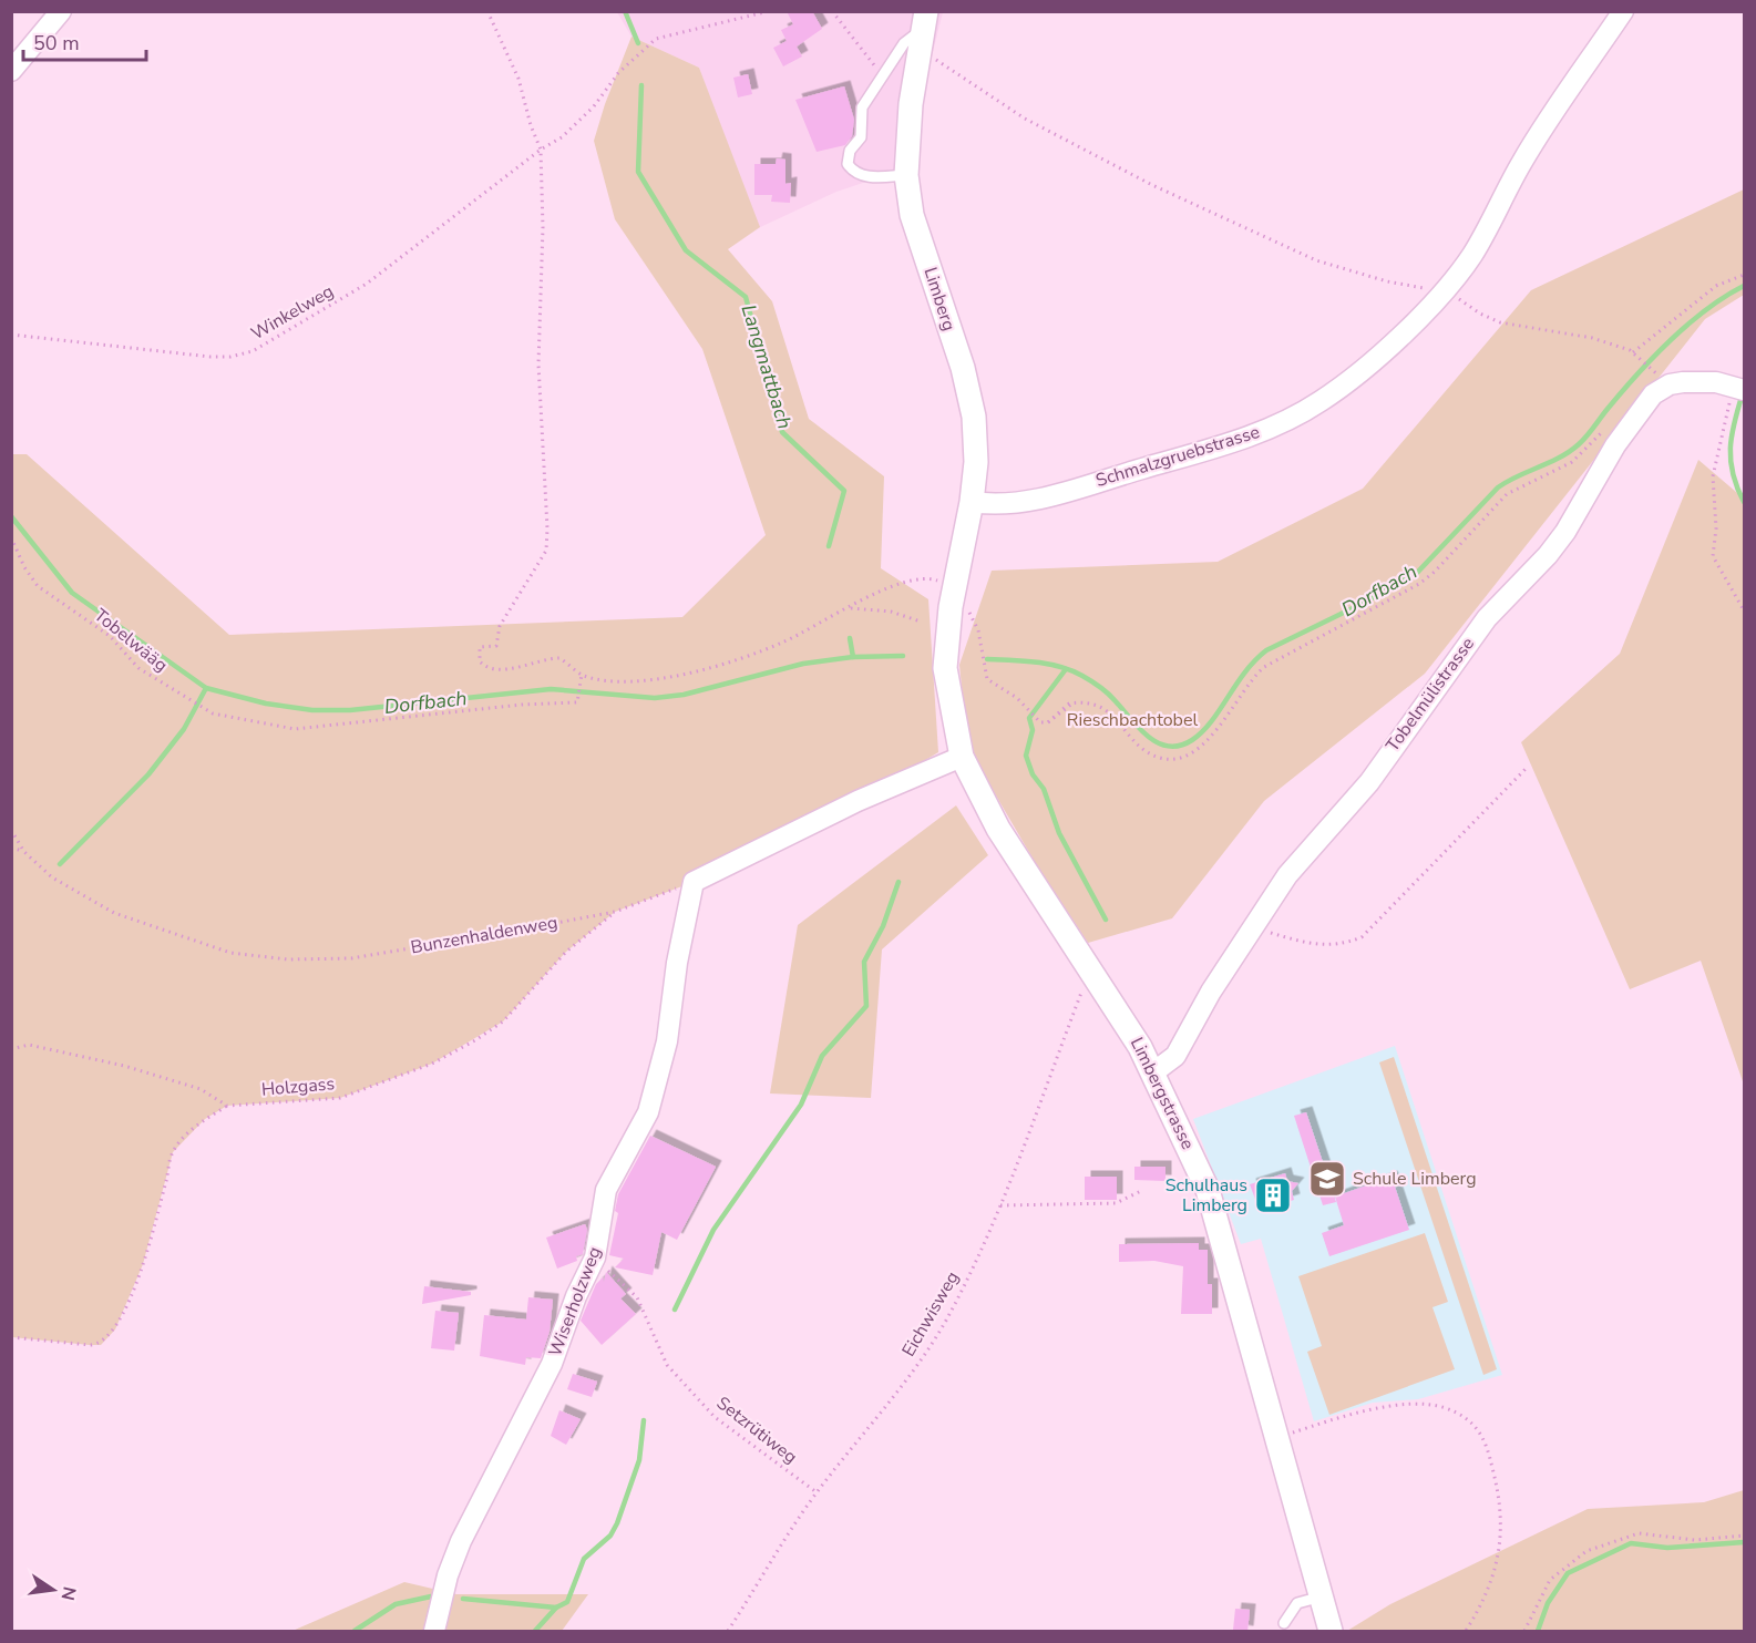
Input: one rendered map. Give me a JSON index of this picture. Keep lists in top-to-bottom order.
{
  "streets": {
    "street": [
      "Limberg",
      "Schmalzgruebstrasse",
      "Tobelmülistrasse",
      "Limbergstrasse",
      "Wiserholzweg"
    ],
    "path": [
      "Winkelweg",
      "Tobelwääg",
      "Bunzenhaldenweg",
      "Holzgass",
      "Eichwisweg",
      "Setzrütiweg"
    ]
  },
  "crossings": [
    ["Limberg", "Schmalzgruebstrasse"],
    ["Limberg", "Limbergstrasse"],
    ["Tobelmülistrasse", "Limbergstrasse"],
    ["Bunzenhaldenweg", "Holzgass"],
    ["Bunzenhaldenweg", "Wiserholzweg"],
    ["Limbergstrasse", "Eichwisweg"],
    ["Wiserholzweg", "Setzrütiweg"],
    ["Eichwisweg", "Setzrütiweg"]
  ],
  "water": ["Langmattbach", "Dorfbach"],
  "parks": ["Rieschbachtobel"],
  "places": {
    "school or university": ["Schule Limberg"],
    "building": ["Schulhaus Limberg"]
  },
  "scale_bar": "50 m",
  "north": "right"
}
